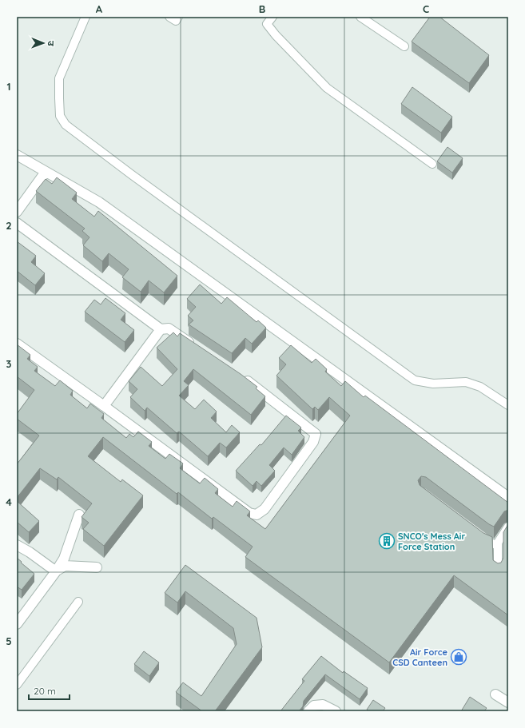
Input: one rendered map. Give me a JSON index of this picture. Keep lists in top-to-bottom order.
{
  "places": {
    "building": ["SNCO's Mess Air Force Station"],
    "shop": ["Air Force CSD Canteen"]
  },
  "scale_bar": "20 m",
  "north": "right",
  "grid": {
    "columns": ["A", "B", "C"],
    "rows": [
      "1",
      "2",
      "3",
      "4",
      "5"
    ]
  }
}
